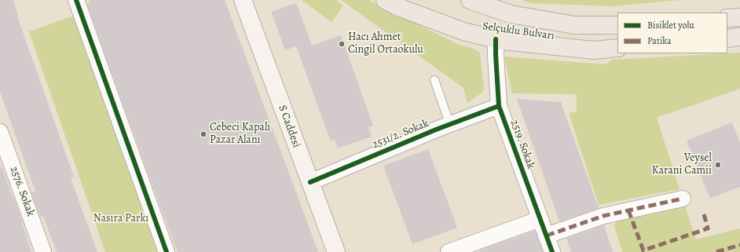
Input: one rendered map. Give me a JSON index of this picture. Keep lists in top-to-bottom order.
{
  "streets": {
    "main road": ["Selçuklu Bulvarı", "S Caddesi"],
    "street": ["2531/2. Sokak", "2519. Sokak", "2576. Sokak"]
  },
  "crossings": [
    ["Selçuklu Bulvarı", "2519. Sokak"],
    ["S Caddesi", "2531/2. Sokak"],
    ["2531/2. Sokak", "2519. Sokak"]
  ],
  "parks": ["Nasıra Parkı"],
  "places": ["Hacı Ahmet Cingil Ortaokulu", "Cebeci Kapalı Pazar Alanı", "Veysel Karani Camii"],
  "legend": ["Bisiklet yolu", "Patika"]
}
